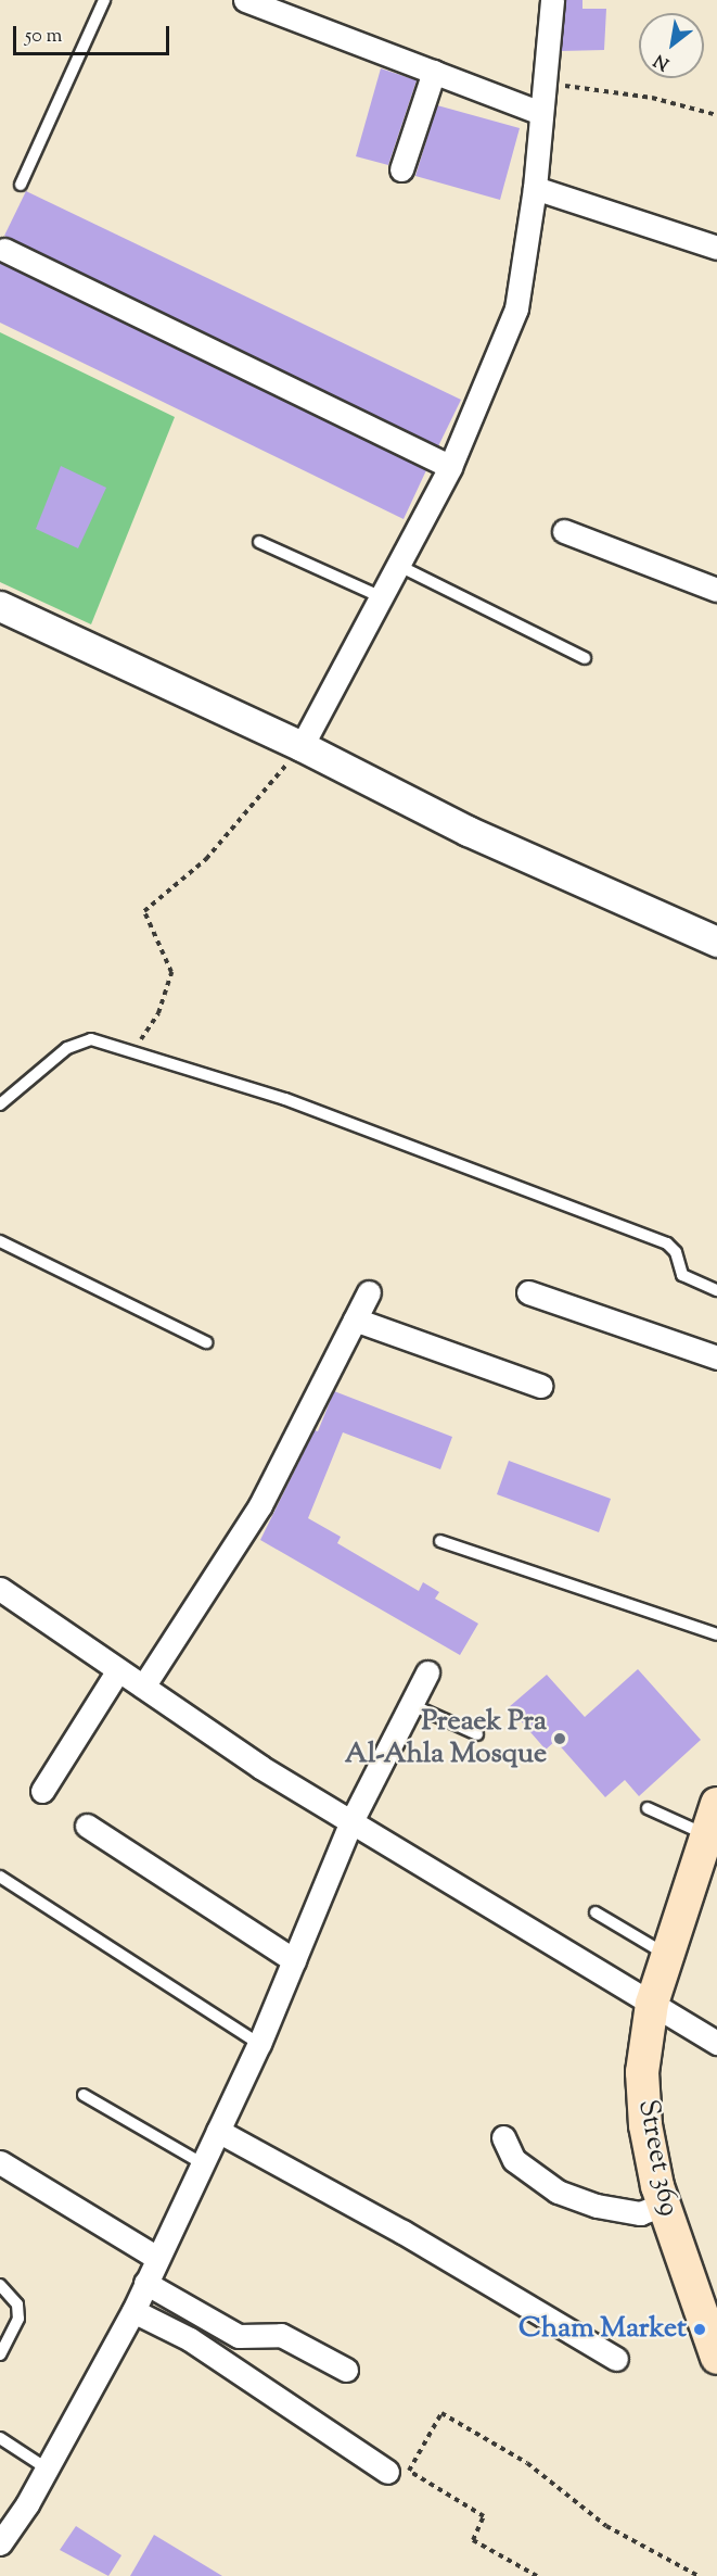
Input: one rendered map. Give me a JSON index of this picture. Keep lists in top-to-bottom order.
{
  "streets": {
    "main road": ["Street 369"]
  },
  "places": ["Preaek Pra Al-Ahla Mosque", "Cham Market"],
  "scale_bar": "50 m",
  "north": "bottom left"
}
